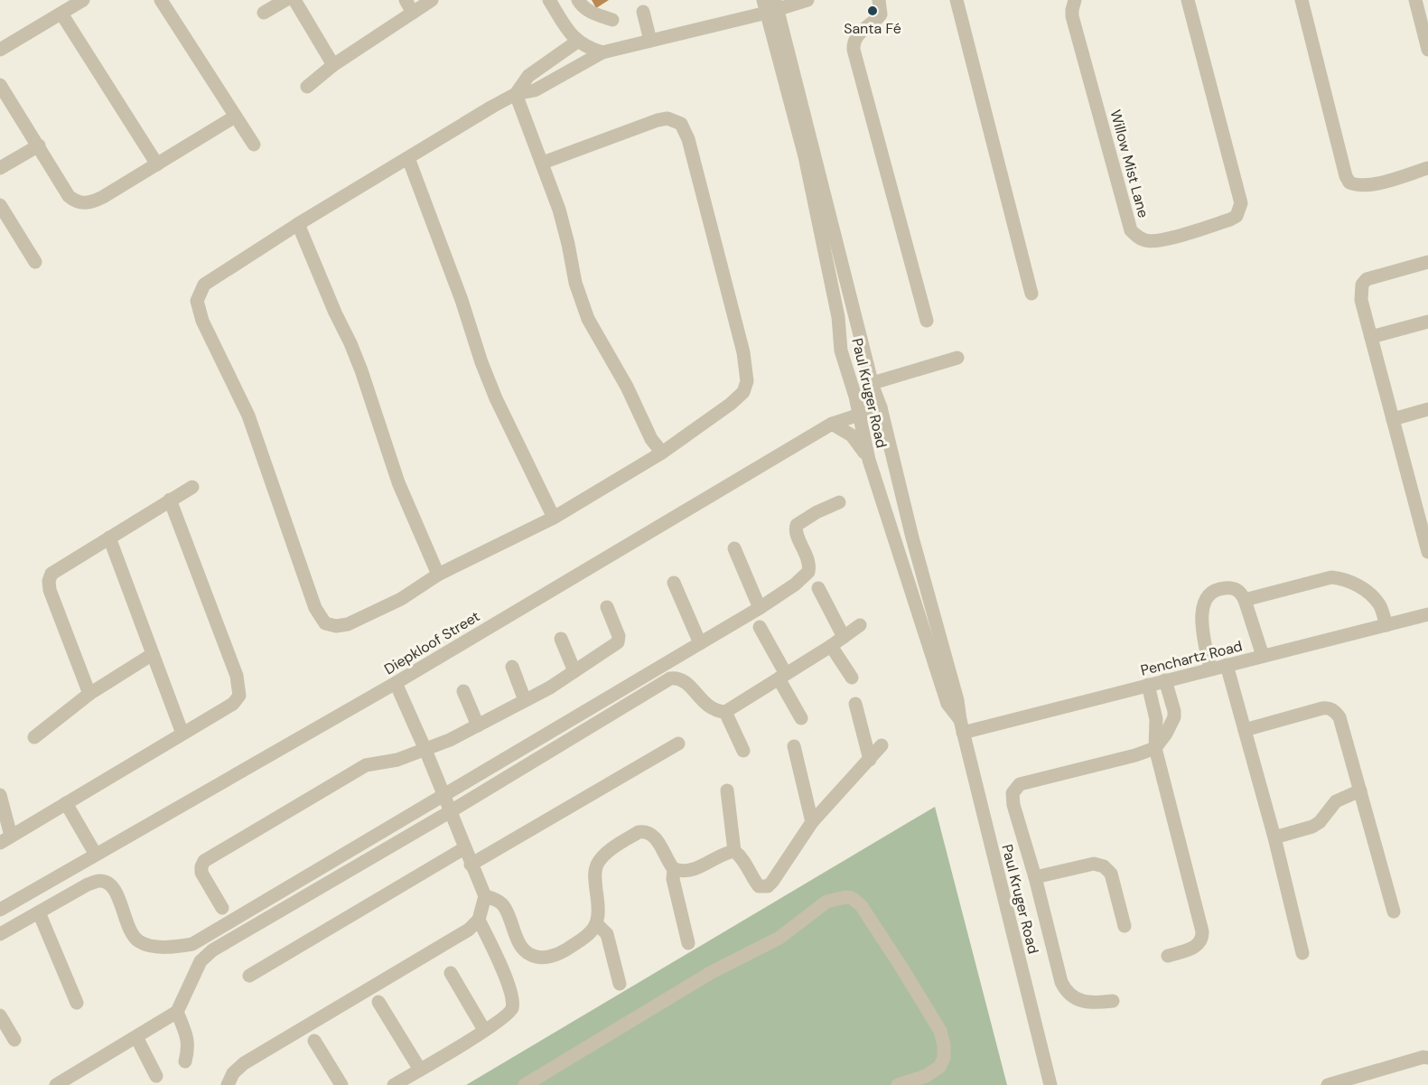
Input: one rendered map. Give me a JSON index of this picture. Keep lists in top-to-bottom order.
{
  "streets": {
    "street": [
      "Willow Mist Lane",
      "Paul Kruger Road",
      "Diepkloof Street",
      "Penchartz Road"
    ]
  },
  "crossings": [
    ["Paul Kruger Road", "Diepkloof Street"],
    ["Paul Kruger Road", "Penchartz Road"]
  ],
  "places": ["Santa Fé"]
}
